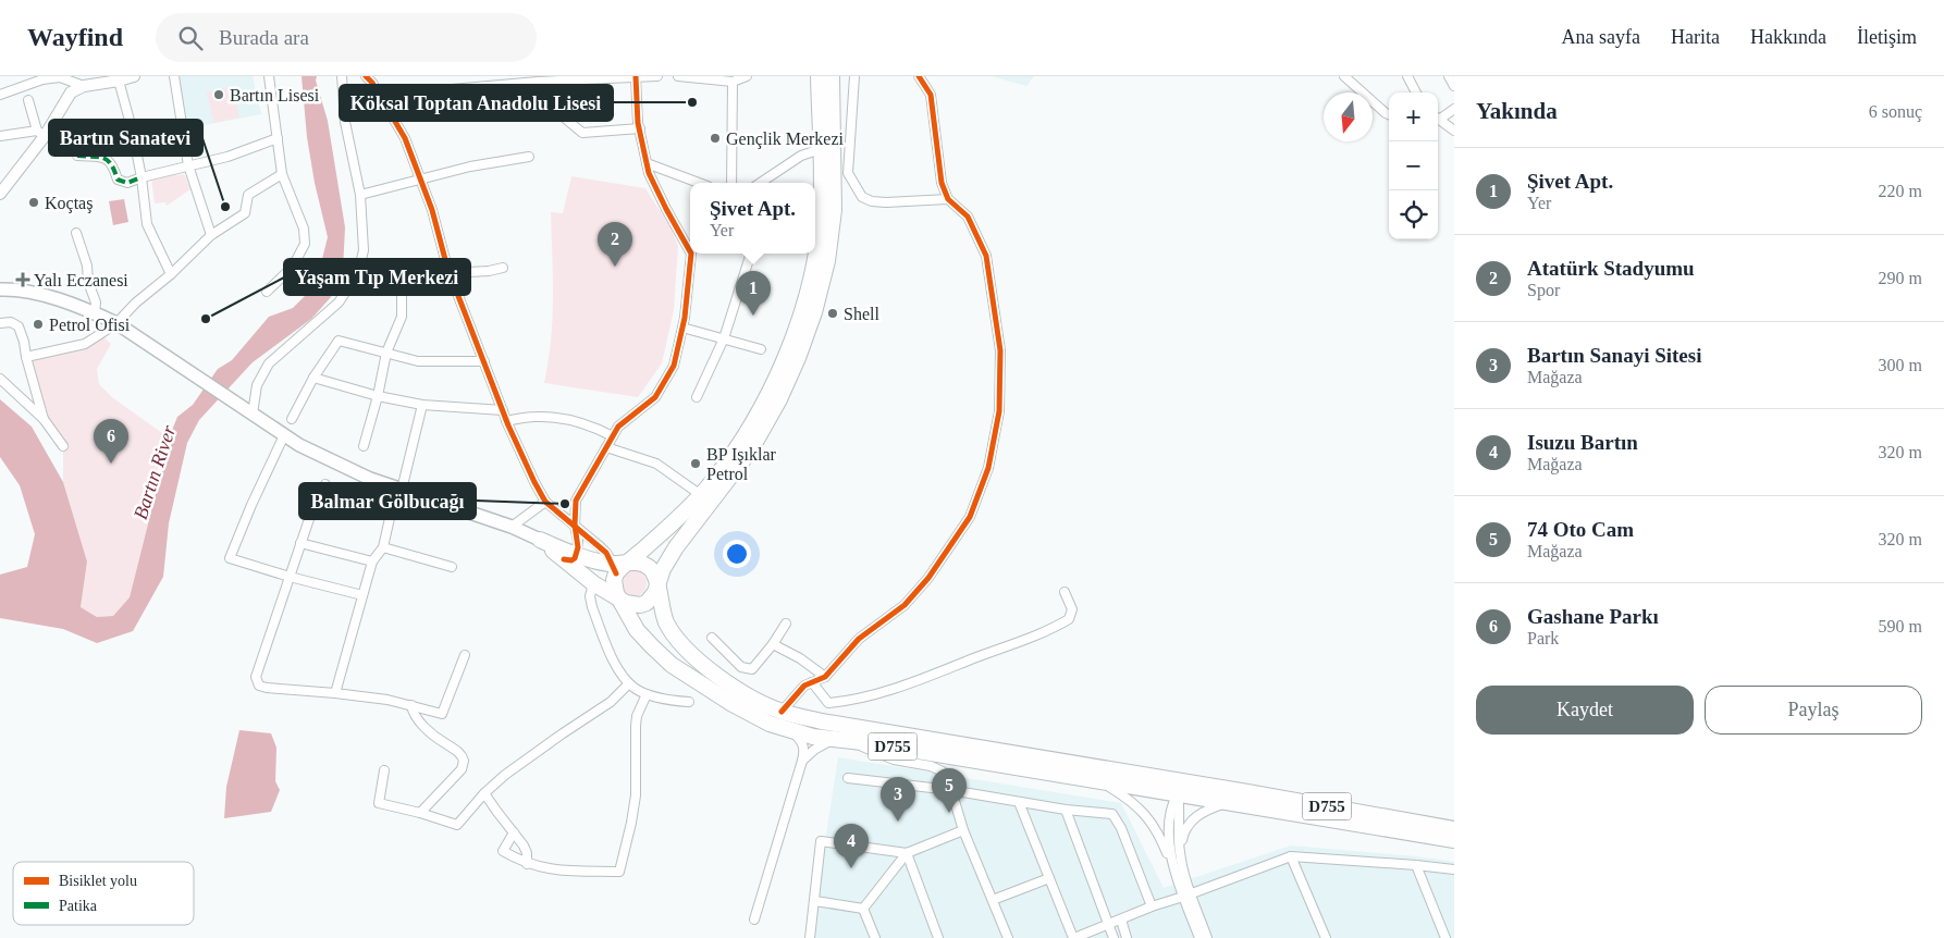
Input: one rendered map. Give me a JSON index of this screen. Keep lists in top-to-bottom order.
{
  "streets": {
    "highway": ["D755"]
  },
  "water": ["Bartın River"],
  "places": {
    "other": [
      "Bartın Lisesi",
      "Köksal Toptan Anadolu Lisesi",
      "Gençlik Merkezi",
      "Koçtaş",
      "Bartın Sanatevi",
      "Shell",
      "Yaşam Tıp Merkezi",
      "Petrol Ofisi",
      "BP Işıklar Petrol",
      "Balmar Gölbucağı"
    ],
    "health": ["Yalı Eczanesi"]
  },
  "legend": ["Bisiklet yolu", "Patika"],
  "north": "bottom",
  "page": {
    "header": "Wayfind",
    "search": "Burada ara",
    "nav": [
      "Ana sayfa",
      "Harita",
      "Hakkında",
      "İletişim"
    ],
    "heading": ["Yakında", "6 sonuç"],
    "map_buttons": ["+", "−"],
    "list": [
      {
        "mark": "1",
        "name": "Şivet Apt.",
        "note": "Yer",
        "value": "220 m"
      },
      {
        "mark": "2",
        "name": "Atatürk Stadyumu",
        "note": "Spor",
        "value": "290 m"
      },
      {
        "mark": "3",
        "name": "Bartın Sanayi Sitesi",
        "note": "Mağaza",
        "value": "300 m"
      },
      {
        "mark": "4",
        "name": "Isuzu Bartın",
        "note": "Mağaza",
        "value": "320 m"
      },
      {
        "mark": "5",
        "name": "74 Oto Cam",
        "note": "Mağaza",
        "value": "320 m"
      },
      {
        "mark": "6",
        "name": "Gashane Parkı",
        "note": "Park",
        "value": "590 m"
      }
    ],
    "popup": ["Şivet Apt.", "Yer"],
    "pins": [
      "2",
      "1",
      "6",
      "5",
      "3",
      "4"
    ],
    "buttons": ["Kaydet", "Paylaş"]
  }
}
